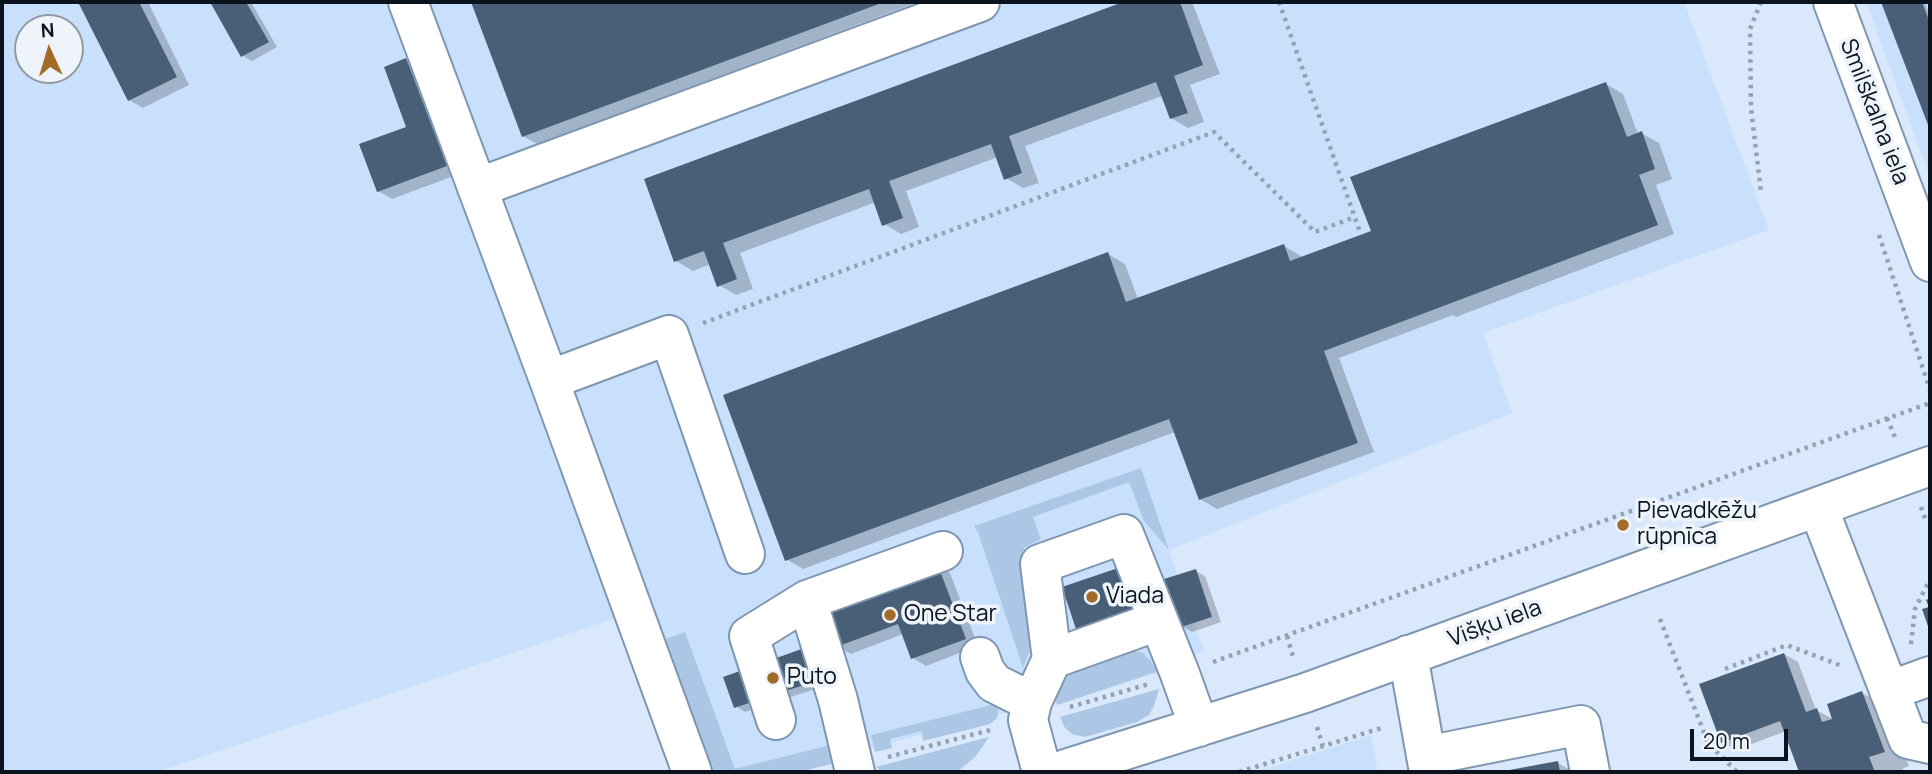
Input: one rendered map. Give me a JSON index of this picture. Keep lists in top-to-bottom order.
{
  "streets": {
    "street": ["Smilškalna iela", "Višķu iela"]
  },
  "places": [
    "Pievadkēžu rūpnīca",
    "Viada",
    "One Star",
    "Puto"
  ],
  "scale_bar": "20 m",
  "north": "top"
}
